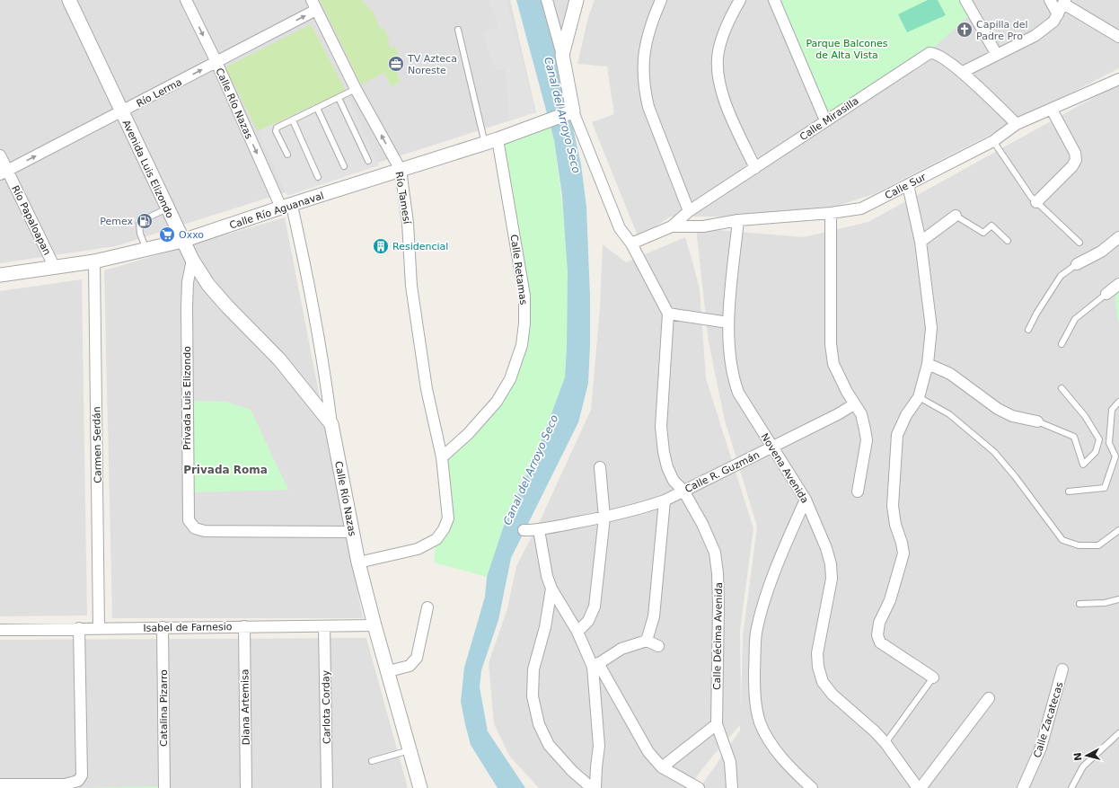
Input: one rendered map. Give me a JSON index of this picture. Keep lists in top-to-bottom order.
{
  "streets": {
    "street": [
      "Río Lerma",
      "Calle Río Nazas",
      "Calle Mirasilla",
      "Avenida Luis Elizondo",
      "Calle Sur",
      "Río Tamesí",
      "Calle Río Aguanaval",
      "Río Papaloapan",
      "Calle Retamas",
      "Privada Luis Elizondo",
      "Carmen Serdán",
      "Novena Avenida",
      "Calle R. Guzmán",
      "Isabel de Farnesio",
      "Calle Décima Avenida",
      "Diana Artemisa",
      "Carlota Corday",
      "Catalina Pizarro",
      "Calle Zacatecas"
    ]
  },
  "crossings": [
    ["Río Lerma", "Calle Río Nazas"],
    ["Río Lerma", "Avenida Luis Elizondo"],
    ["Río Lerma", "Río Tamesí"],
    ["Río Lerma", "Río Papaloapan"],
    ["Calle Río Nazas", "Avenida Luis Elizondo"],
    ["Calle Río Nazas", "Río Tamesí"],
    ["Calle Río Nazas", "Calle Río Aguanaval"],
    ["Calle Río Nazas", "Privada Luis Elizondo"],
    ["Calle Río Nazas", "Isabel de Farnesio"],
    ["Calle Mirasilla", "Calle Sur"],
    ["Avenida Luis Elizondo", "Calle Río Aguanaval"],
    ["Avenida Luis Elizondo", "Privada Luis Elizondo"],
    ["Calle Sur", "Novena Avenida"],
    ["Río Tamesí", "Calle Río Aguanaval"],
    ["Río Tamesí", "Calle Retamas"],
    ["Calle Río Aguanaval", "Río Papaloapan"],
    ["Calle Río Aguanaval", "Calle Retamas"],
    ["Calle Río Aguanaval", "Carmen Serdán"],
    ["Carmen Serdán", "Isabel de Farnesio"],
    ["Novena Avenida", "Calle R. Guzmán"],
    ["Calle R. Guzmán", "Calle Décima Avenida"],
    ["Isabel de Farnesio", "Diana Artemisa"],
    ["Isabel de Farnesio", "Carlota Corday"],
    ["Isabel de Farnesio", "Catalina Pizarro"]
  ],
  "one_way": ["Río Lerma"],
  "districts": ["Privada Roma"],
  "water": ["Canal del Arroyo Seco"],
  "parks": ["Parque Balcones de Alta Vista"],
  "places": {
    "church": ["Capilla del Padre Pro"],
    "office": ["TV Azteca Noreste"],
    "fuel station": ["Pemex"],
    "supermarket": ["Oxxo"],
    "building": ["Residencial"]
  },
  "north": "left"
}
